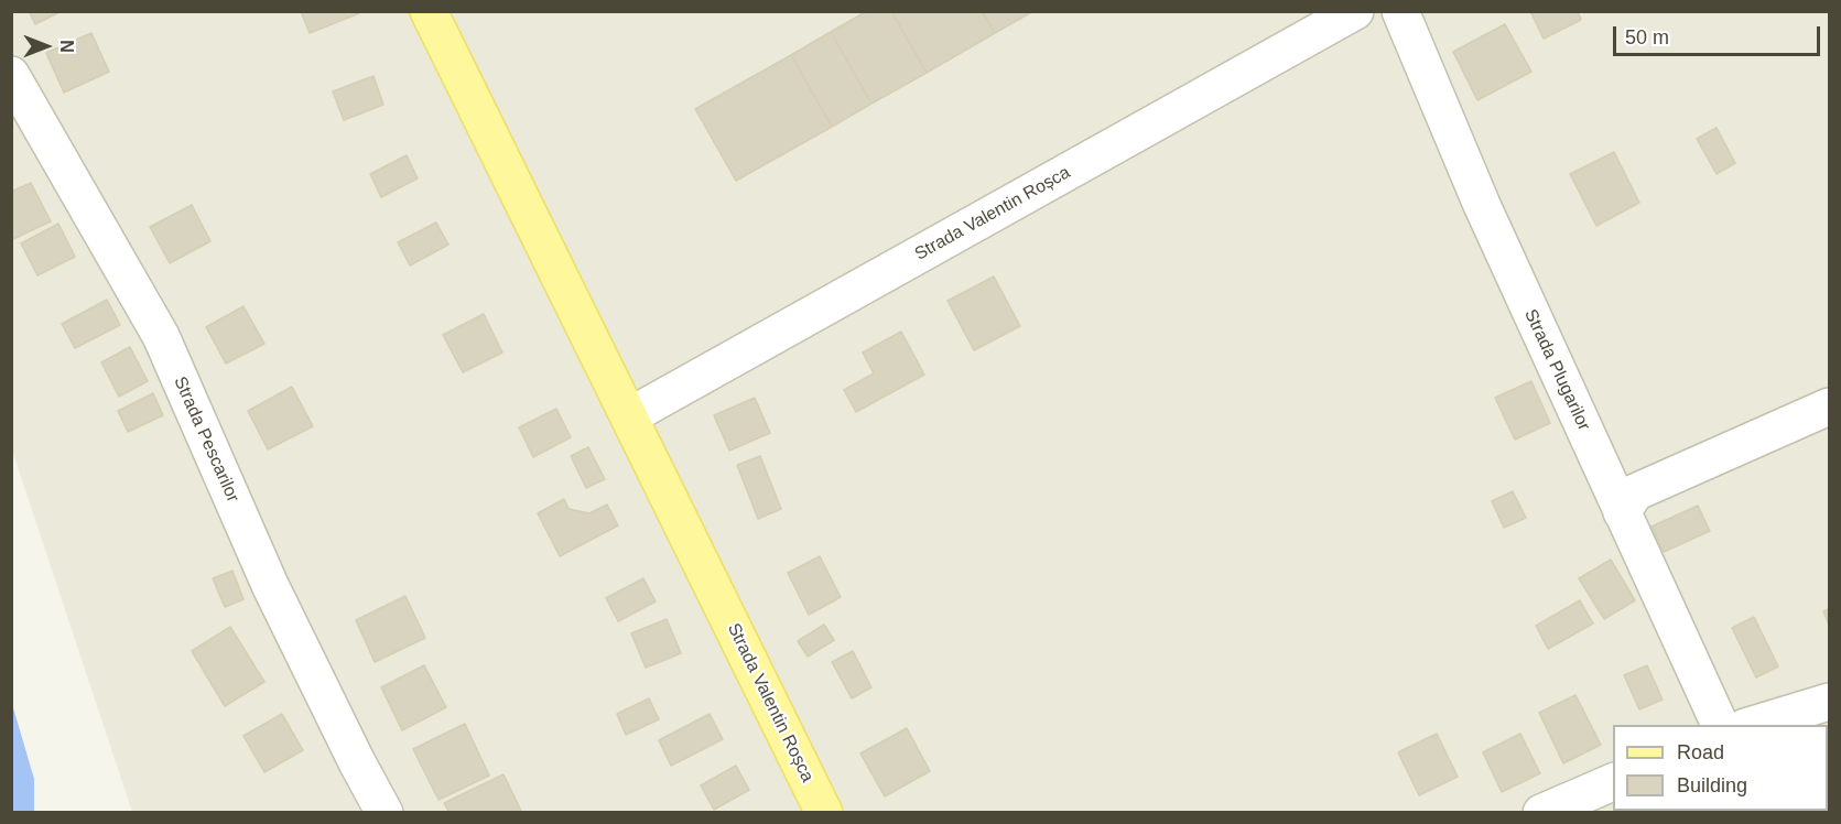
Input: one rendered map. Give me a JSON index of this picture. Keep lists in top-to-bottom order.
{
  "streets": {
    "main road": ["Strada Valentin Roșca"],
    "street": ["Strada Plugarilor", "Strada Pescarilor"]
  },
  "legend": ["Road", "Building"],
  "scale_bar": "50 m",
  "north": "right"
}
